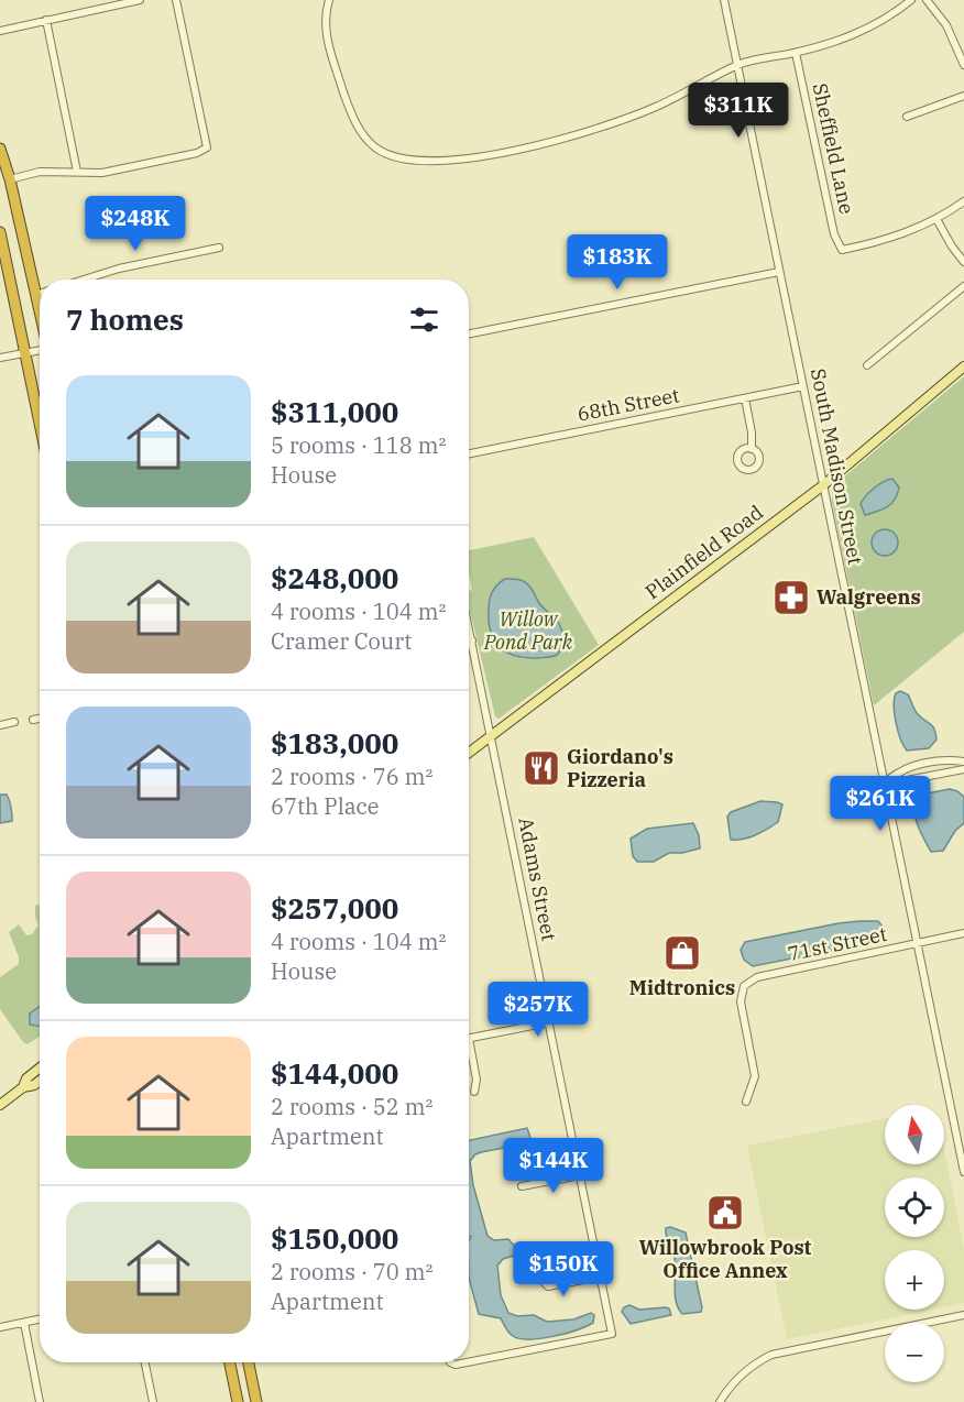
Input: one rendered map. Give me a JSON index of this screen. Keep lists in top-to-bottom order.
{
  "streets": {
    "main road": ["Plainfield Road"],
    "street": [
      "Sheffield Lane",
      "68th Street",
      "South Madison Street",
      "Adams Street",
      "71st Street"
    ]
  },
  "crossings": [
    ["68th Street", "South Madison Street"],
    ["South Madison Street", "Plainfield Road"],
    ["South Madison Street", "71st Street"],
    ["Plainfield Road", "Adams Street"]
  ],
  "parks": ["Willow Pond Park"],
  "places": {
    "pharmacy": ["Walgreens"],
    "restaurant": ["Giordano's Pizzeria"],
    "shop": ["Midtronics"],
    "public building": ["Willowbrook Post Office Annex"]
  },
  "north": "top",
  "page": {
    "price": [
      "$311K",
      "$248K",
      "$183K",
      "$261K",
      "$257K",
      "$144K",
      "$150K"
    ],
    "heading": "7 homes",
    "list": [
      {
        "name": "$311,000",
        "note": "5 rooms · 118 m² · House"
      },
      {
        "name": "$248,000",
        "note": "4 rooms · 104 m² · Cramer Court"
      },
      {
        "name": "$183,000",
        "note": "2 rooms · 76 m² · 67th Place"
      },
      {
        "name": "$257,000",
        "note": "4 rooms · 104 m² · House"
      },
      {
        "name": "$144,000",
        "note": "2 rooms · 52 m² · Apartment"
      },
      {
        "name": "$150,000",
        "note": "2 rooms · 70 m² · Apartment"
      }
    ],
    "map_buttons": ["+", "−"]
  }
}
